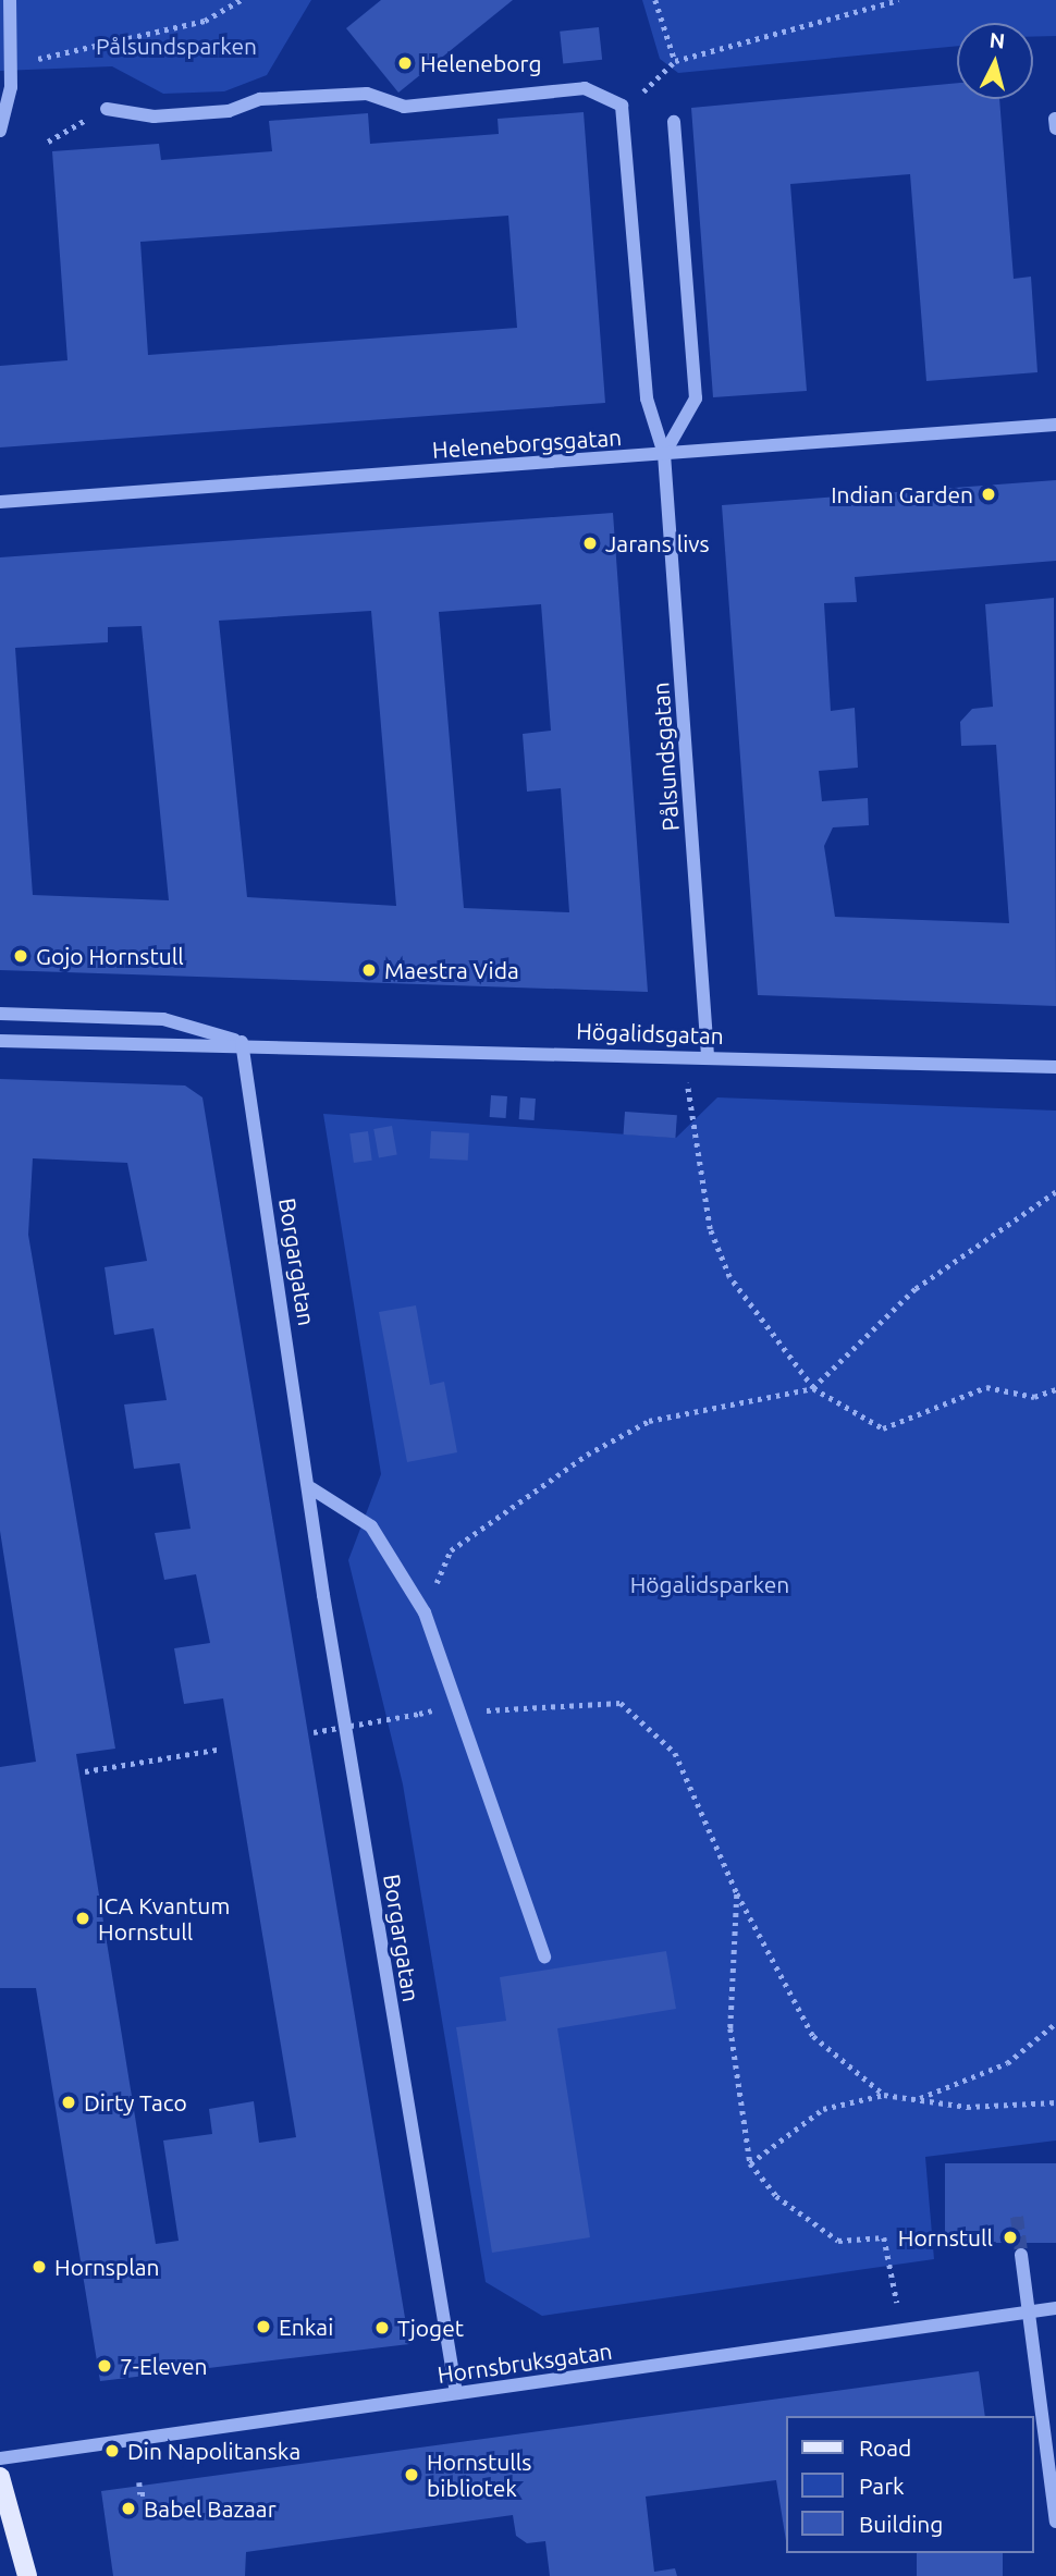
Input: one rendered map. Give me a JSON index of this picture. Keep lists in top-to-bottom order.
{
  "streets": {
    "street": [
      "Heleneborgsgatan",
      "Pålsundsgatan",
      "Högalidsgatan",
      "Borgargatan",
      "Hornsbruksgatan"
    ]
  },
  "crossings": [
    ["Heleneborgsgatan", "Pålsundsgatan"],
    ["Pålsundsgatan", "Högalidsgatan"],
    ["Högalidsgatan", "Borgargatan"],
    ["Borgargatan", "Hornsbruksgatan"]
  ],
  "parks": ["Pålsundsparken", "Högalidsparken"],
  "places": [
    "Heleneborg",
    "Indian Garden",
    "Jarans livs",
    "Gojo Hornstull",
    "Maestra Vida",
    "ICA Kvantum Hornstull",
    "Dirty Taco",
    "Hornstull",
    "Hornsplan",
    "Enkai",
    "Tjoget",
    "7-Eleven",
    "Din Napolitanska",
    "Hornstulls bibliotek",
    "Babel Bazaar"
  ],
  "legend": ["Road", "Park", "Building"],
  "north": "top"
}
